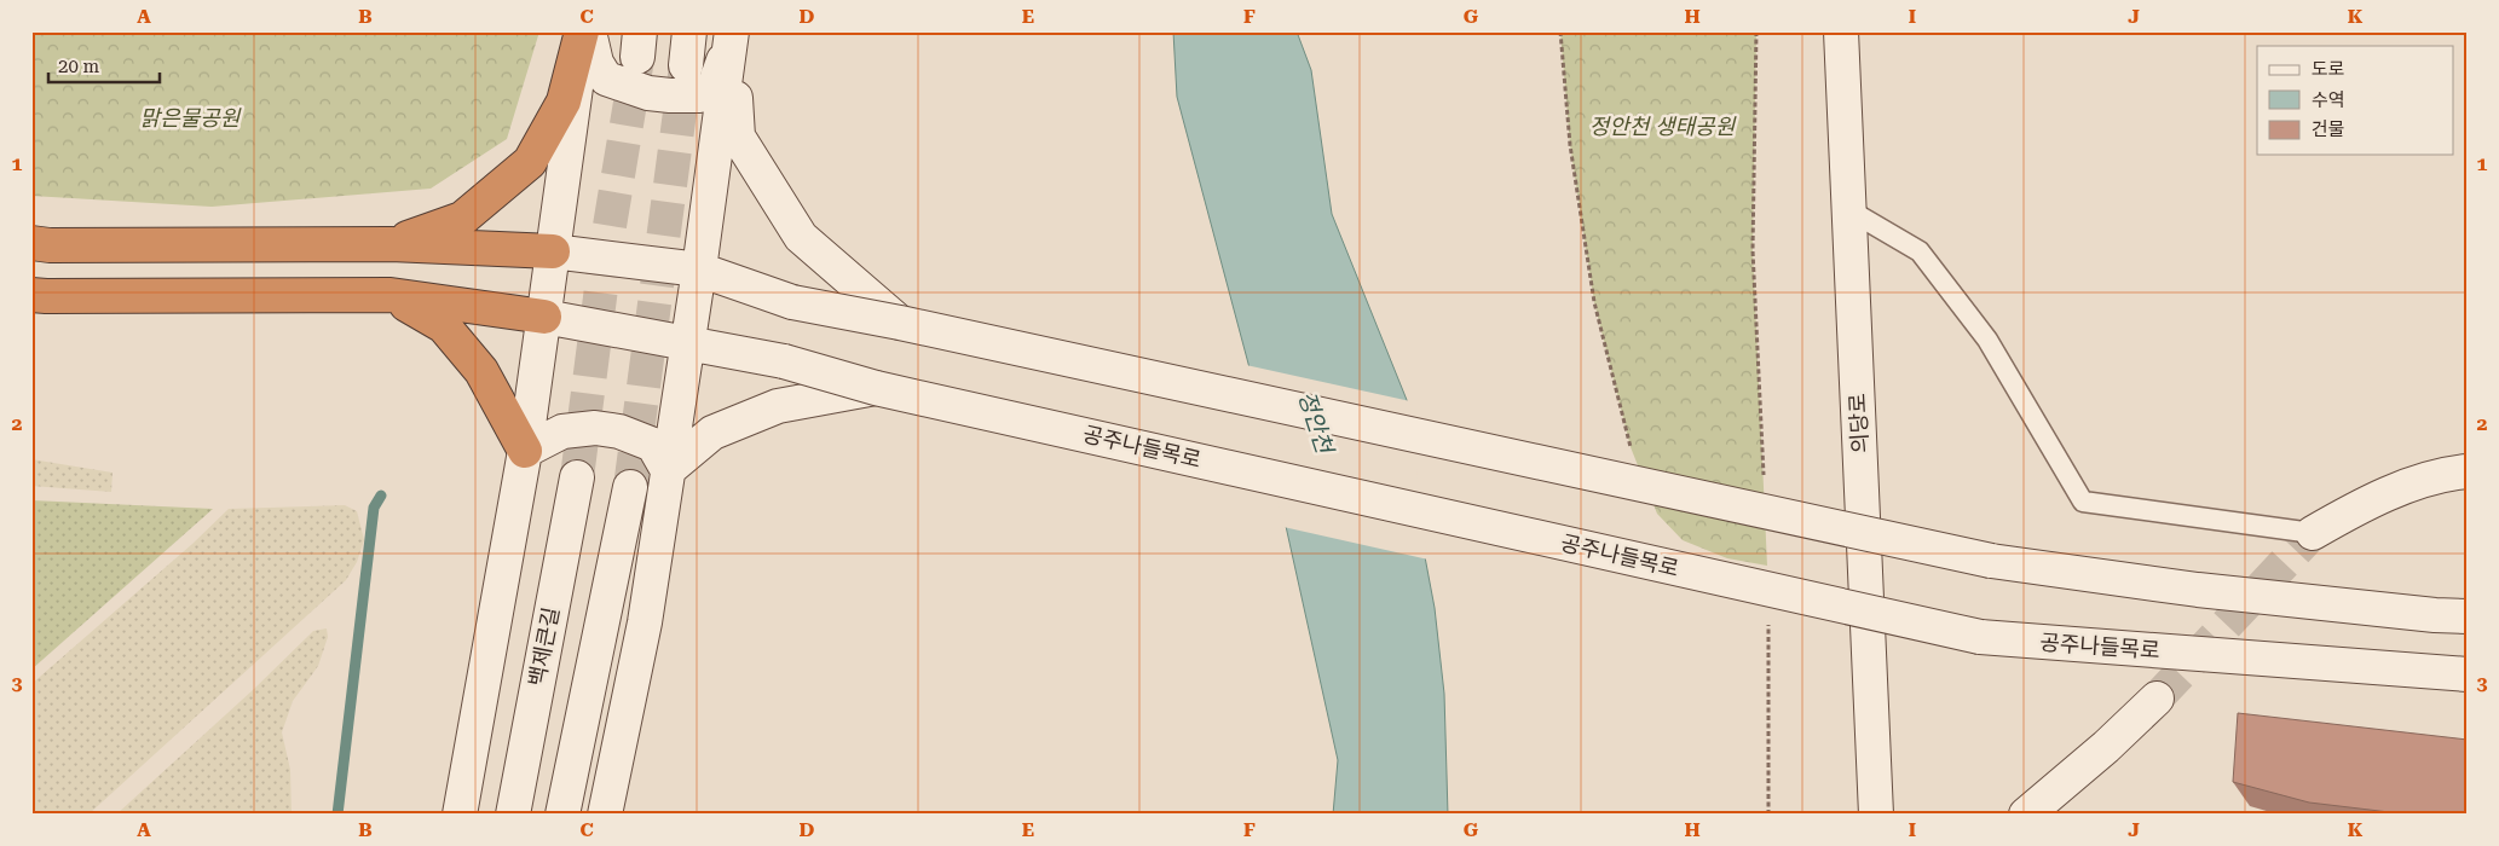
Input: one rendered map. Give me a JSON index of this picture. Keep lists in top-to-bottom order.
{
  "streets": {
    "main road": ["의당로", "공주나들목로", "백제큰길"]
  },
  "water": ["정안천"],
  "parks": ["맑은물공원", "정안천 생태공원"],
  "legend": ["도로", "수역", "건물"],
  "scale_bar": "20 m",
  "grid": {
    "columns": [
      "A",
      "B",
      "C",
      "D",
      "E",
      "F",
      "G",
      "H",
      "I",
      "J",
      "K"
    ],
    "rows": ["1", "2", "3"]
  }
}
